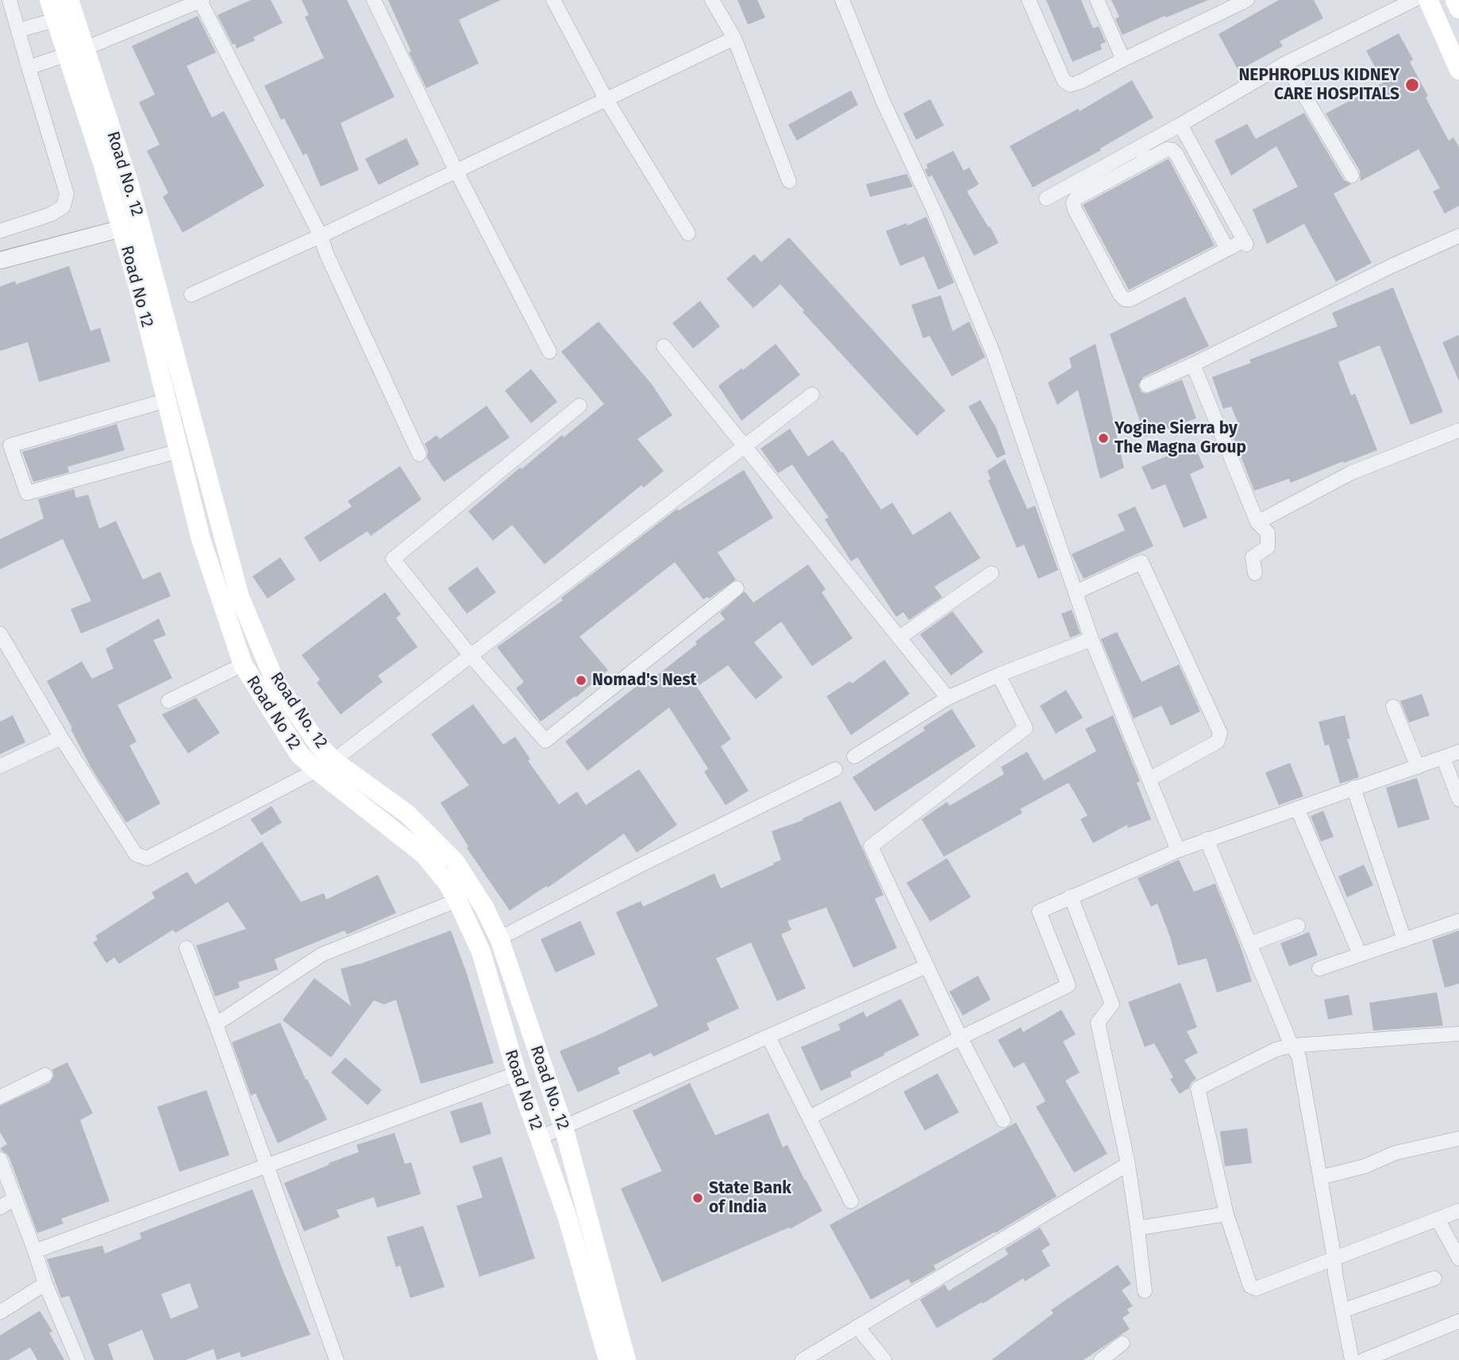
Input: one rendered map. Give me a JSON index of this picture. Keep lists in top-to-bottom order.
{
  "streets": {
    "main road": ["Road No. 12", "Road No 12"]
  },
  "crossings": [
    ["Road No. 12", "Road No 12"]
  ],
  "places": [
    "NEPHROPLUS KIDNEY CARE HOSPITALS",
    "Yogine Sierra by The Magna Group",
    "Nomad's Nest",
    "State Bank of India"
  ]
}
